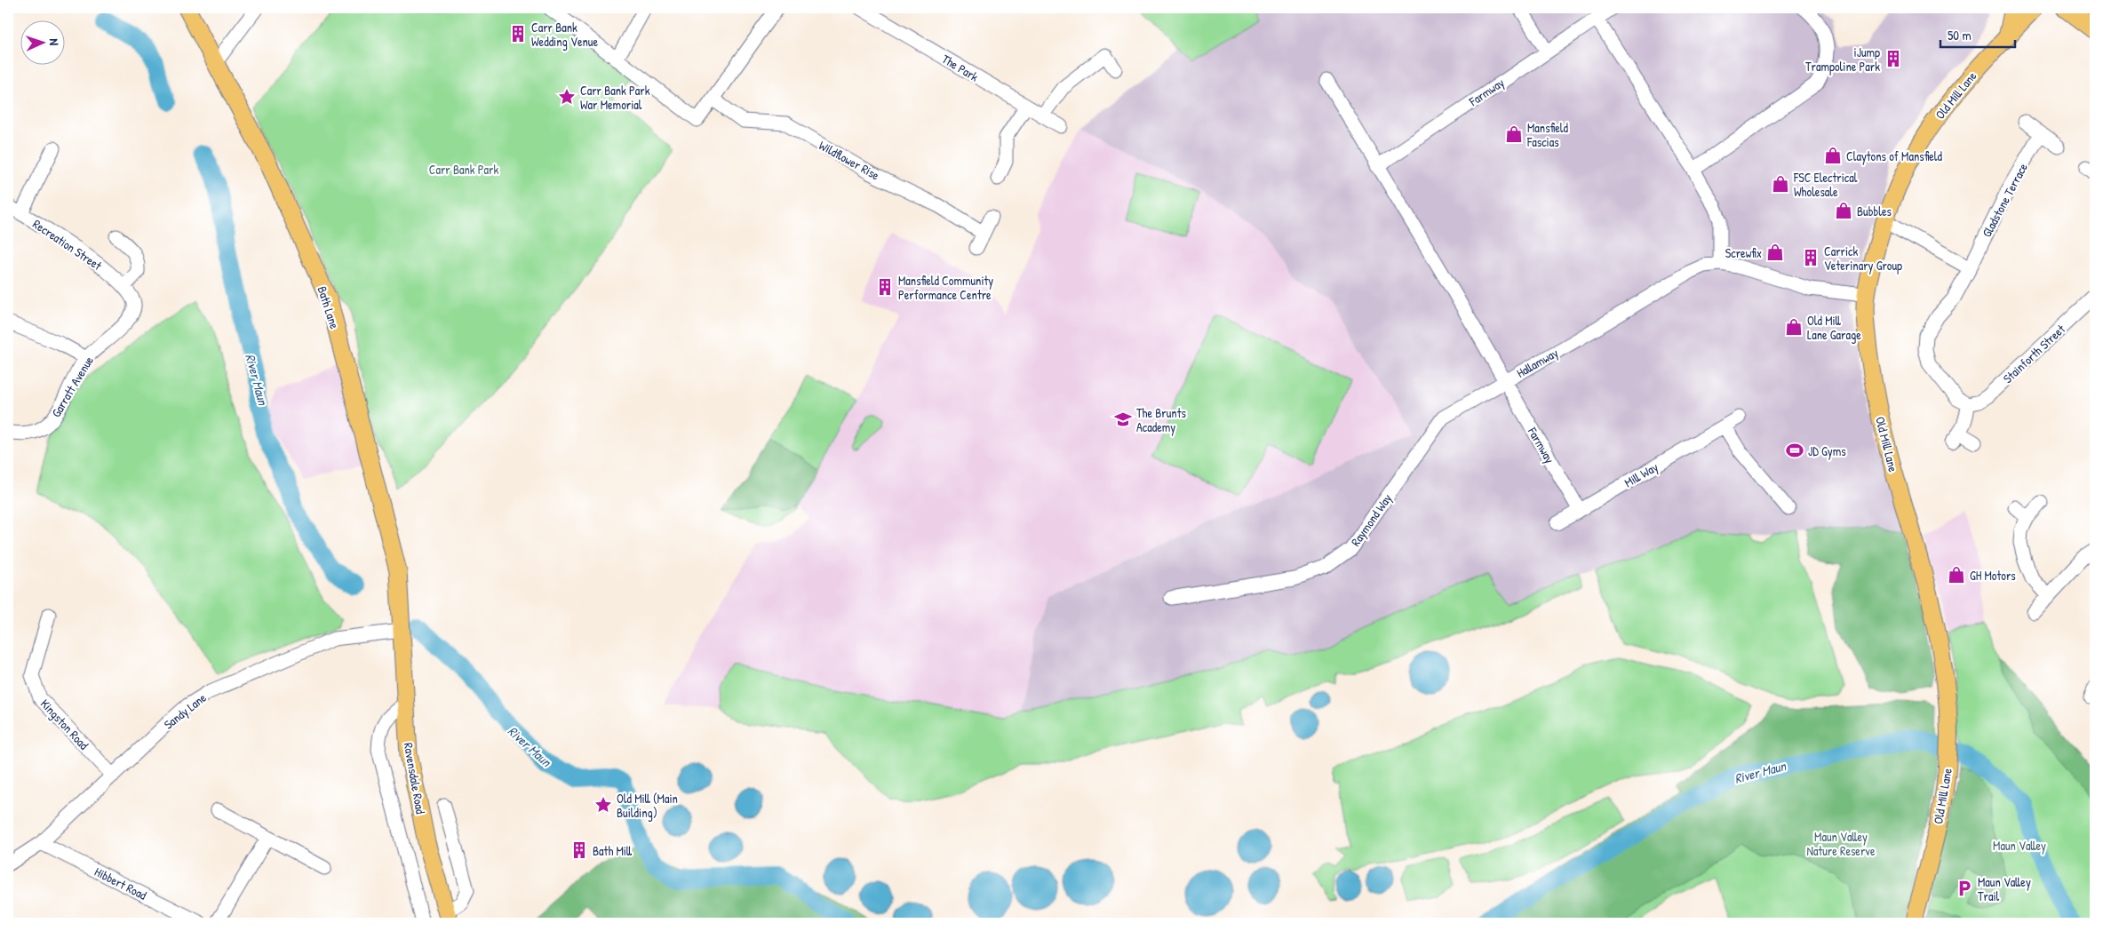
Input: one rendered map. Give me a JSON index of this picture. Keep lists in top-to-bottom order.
{
  "streets": {
    "main road": ["Old Mill Lane", "Bath Lane", "Ravensdale Road"],
    "street": [
      "The Park",
      "Farmway",
      "Wildflower Rise",
      "Gladstone Terrace",
      "Recreation Street",
      "Stainforth Street",
      "Hallamway",
      "Garratt Avenue",
      "Mill Way",
      "Raymond Way",
      "Sandy Lane",
      "Kingston Road",
      "Hibbert Road"
    ]
  },
  "crossings": [
    ["Farmway", "Hallamway"],
    ["Farmway", "Mill Way"],
    ["Farmway", "Raymond Way"],
    ["Old Mill Lane", "Hallamway"],
    ["Gladstone Terrace", "Stainforth Street"],
    ["Recreation Street", "Garratt Avenue"],
    ["Bath Lane", "Sandy Lane"],
    ["Bath Lane", "Ravensdale Road"],
    ["Hallamway", "Raymond Way"],
    ["Sandy Lane", "Kingston Road"],
    ["Sandy Lane", "Ravensdale Road"],
    ["Sandy Lane", "Hibbert Road"]
  ],
  "water": ["River Maun"],
  "parks": ["Carr Bank Park", "Maun Valley Nature Reserve", "Maun Valley"],
  "places": {
    "building": [
      "Carr Bank Wedding Venue",
      "iJump Trampoline Park",
      "Carrick Veterinary Group",
      "Mansfield Community Performance Centre",
      "Bath Mill"
    ],
    "place": ["Carr Bank Park War Memorial", "Old Mill (Main Building)"],
    "shop": [
      "Mansfield Fascias",
      "Claytons of Mansfield",
      "FSC Electrical Wholesale",
      "Bubbles",
      "Screwfix",
      "Old Mill Lane Garage",
      "GH Motors"
    ],
    "school or university": ["The Brunts Academy"],
    "sports": ["JD Gyms"],
    "parking": ["Maun Valley Trail"]
  },
  "scale_bar": "50 m",
  "north": "right"
}
